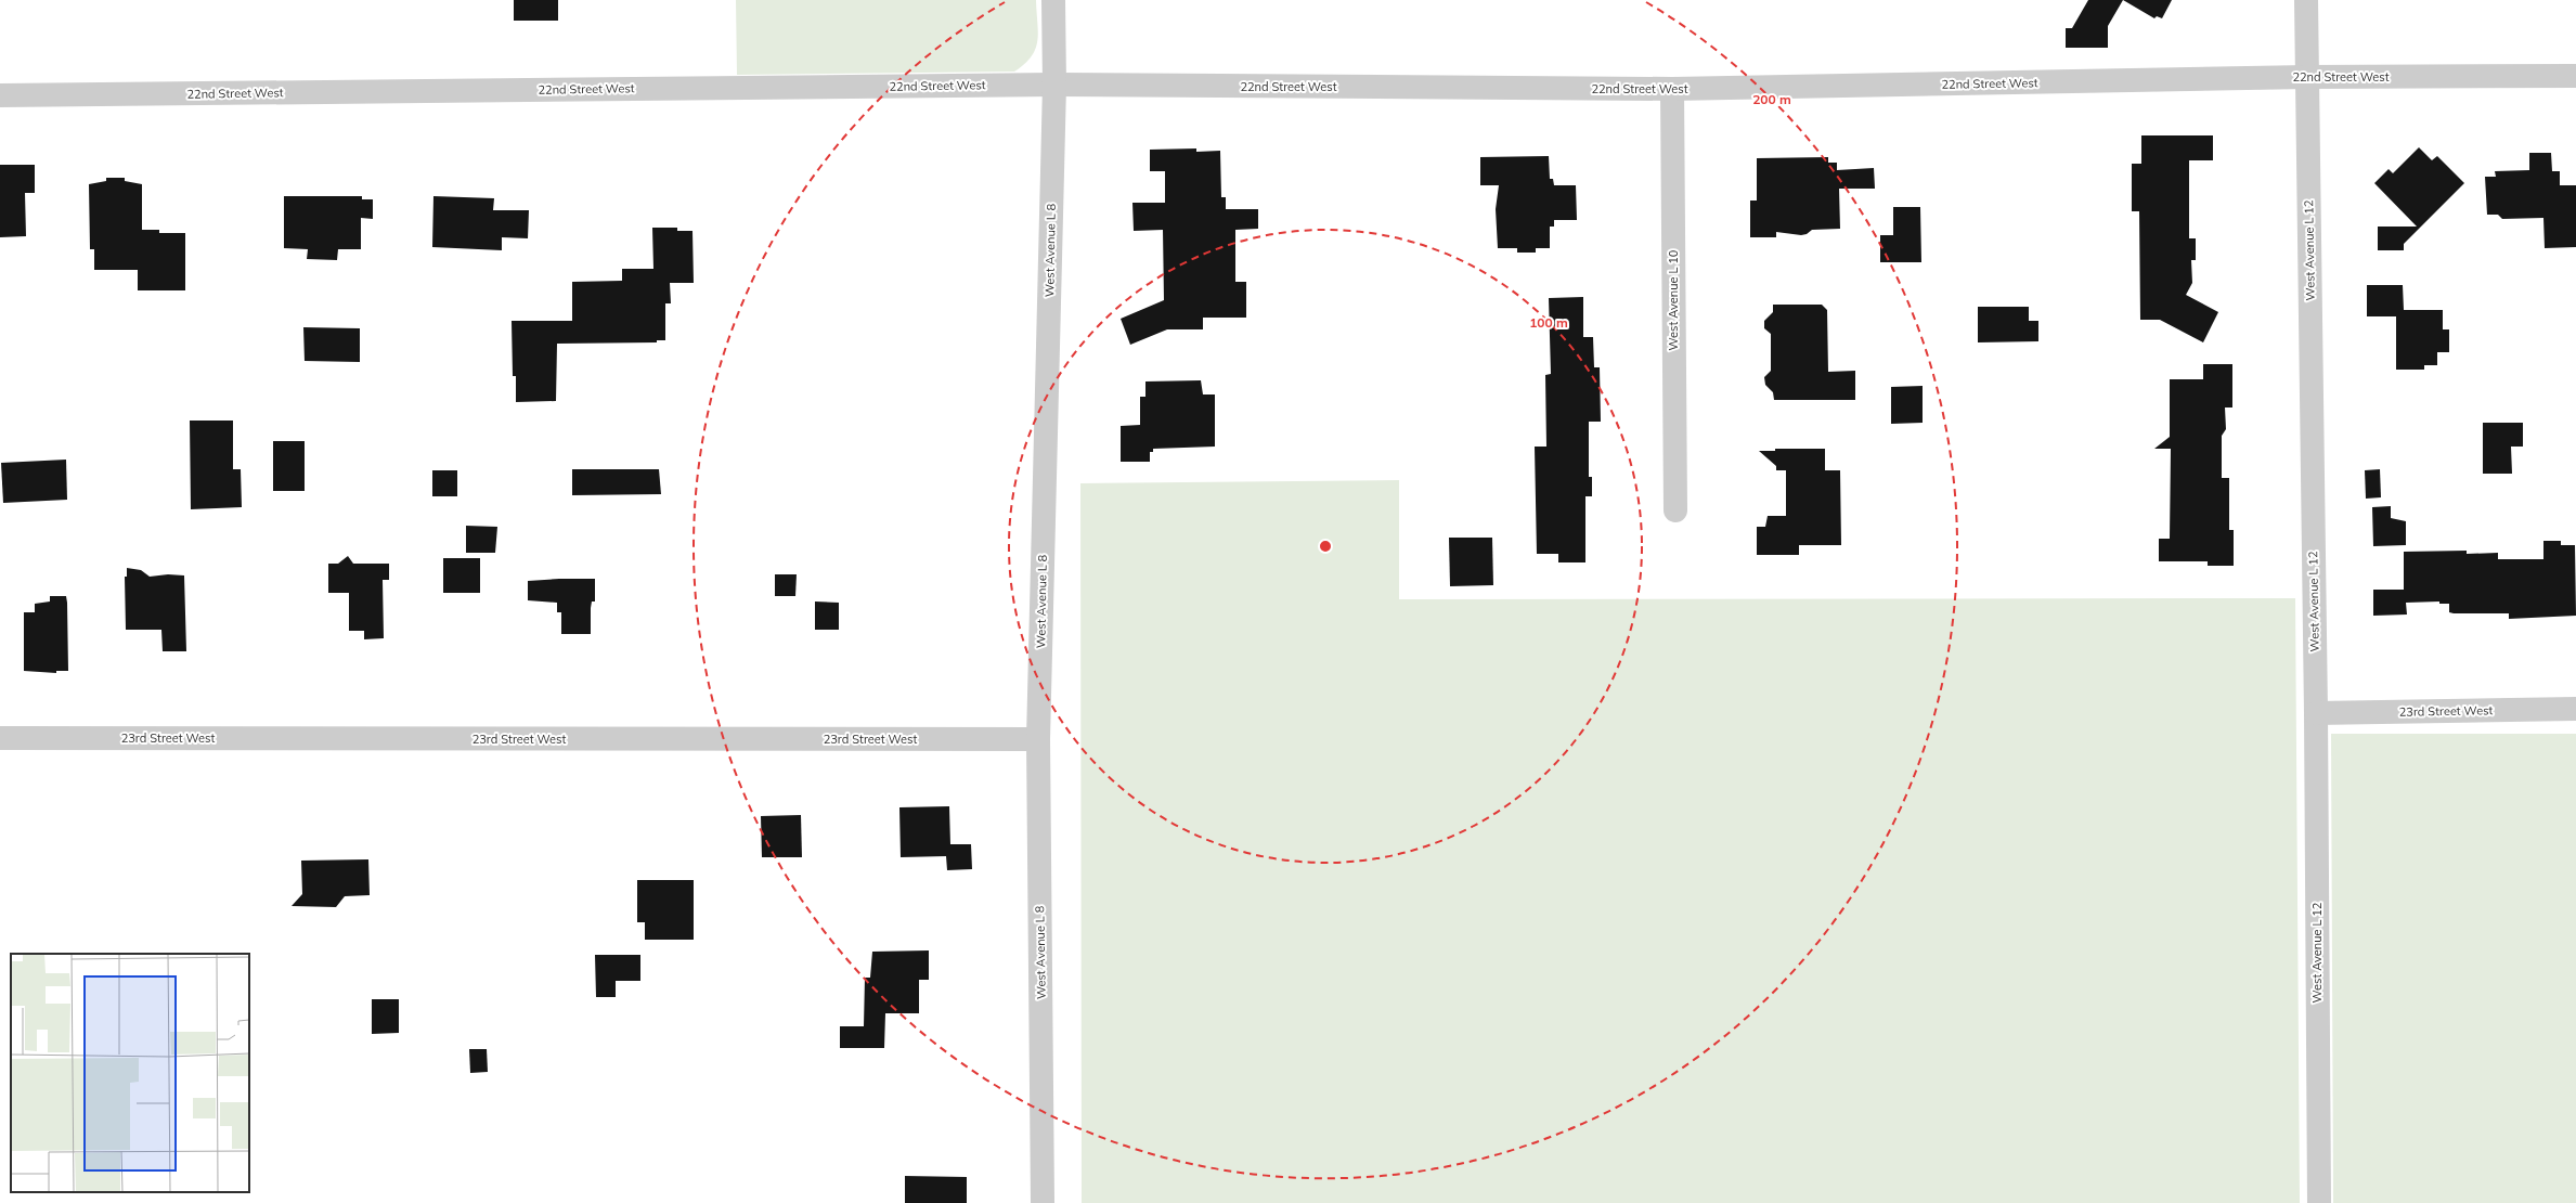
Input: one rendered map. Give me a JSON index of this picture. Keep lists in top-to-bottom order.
{
  "streets": {
    "street": [
      "22nd Street West",
      "West Avenue L 8",
      "West Avenue L 12",
      "West Avenue L 10",
      "23rd Street West"
    ]
  },
  "crossings": [
    ["22nd Street West", "West Avenue L 8"],
    ["22nd Street West", "West Avenue L 12"],
    ["22nd Street West", "West Avenue L 10"],
    ["West Avenue L 8", "23rd Street West"],
    ["West Avenue L 12", "23rd Street West"]
  ],
  "rings": ["200 m", "100 m"]
}
